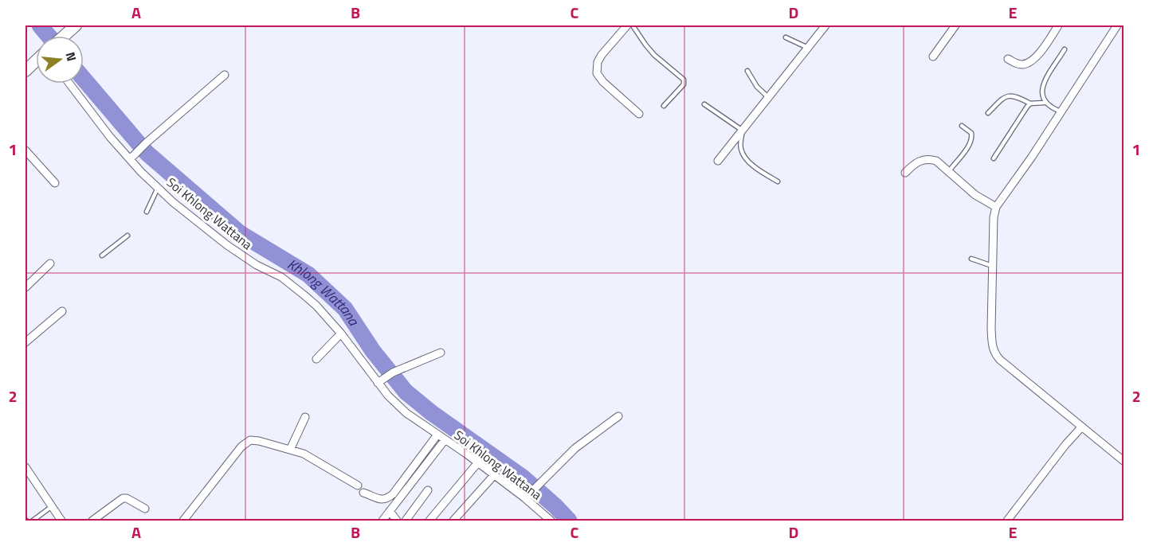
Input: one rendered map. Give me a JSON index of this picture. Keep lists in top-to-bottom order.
{
  "streets": {
    "street": ["Soi Khlong Wattana"]
  },
  "water": ["Khlong Wattana"],
  "north": "right",
  "grid": {
    "columns": [
      "A",
      "B",
      "C",
      "D",
      "E"
    ],
    "rows": ["1", "2"]
  }
}
